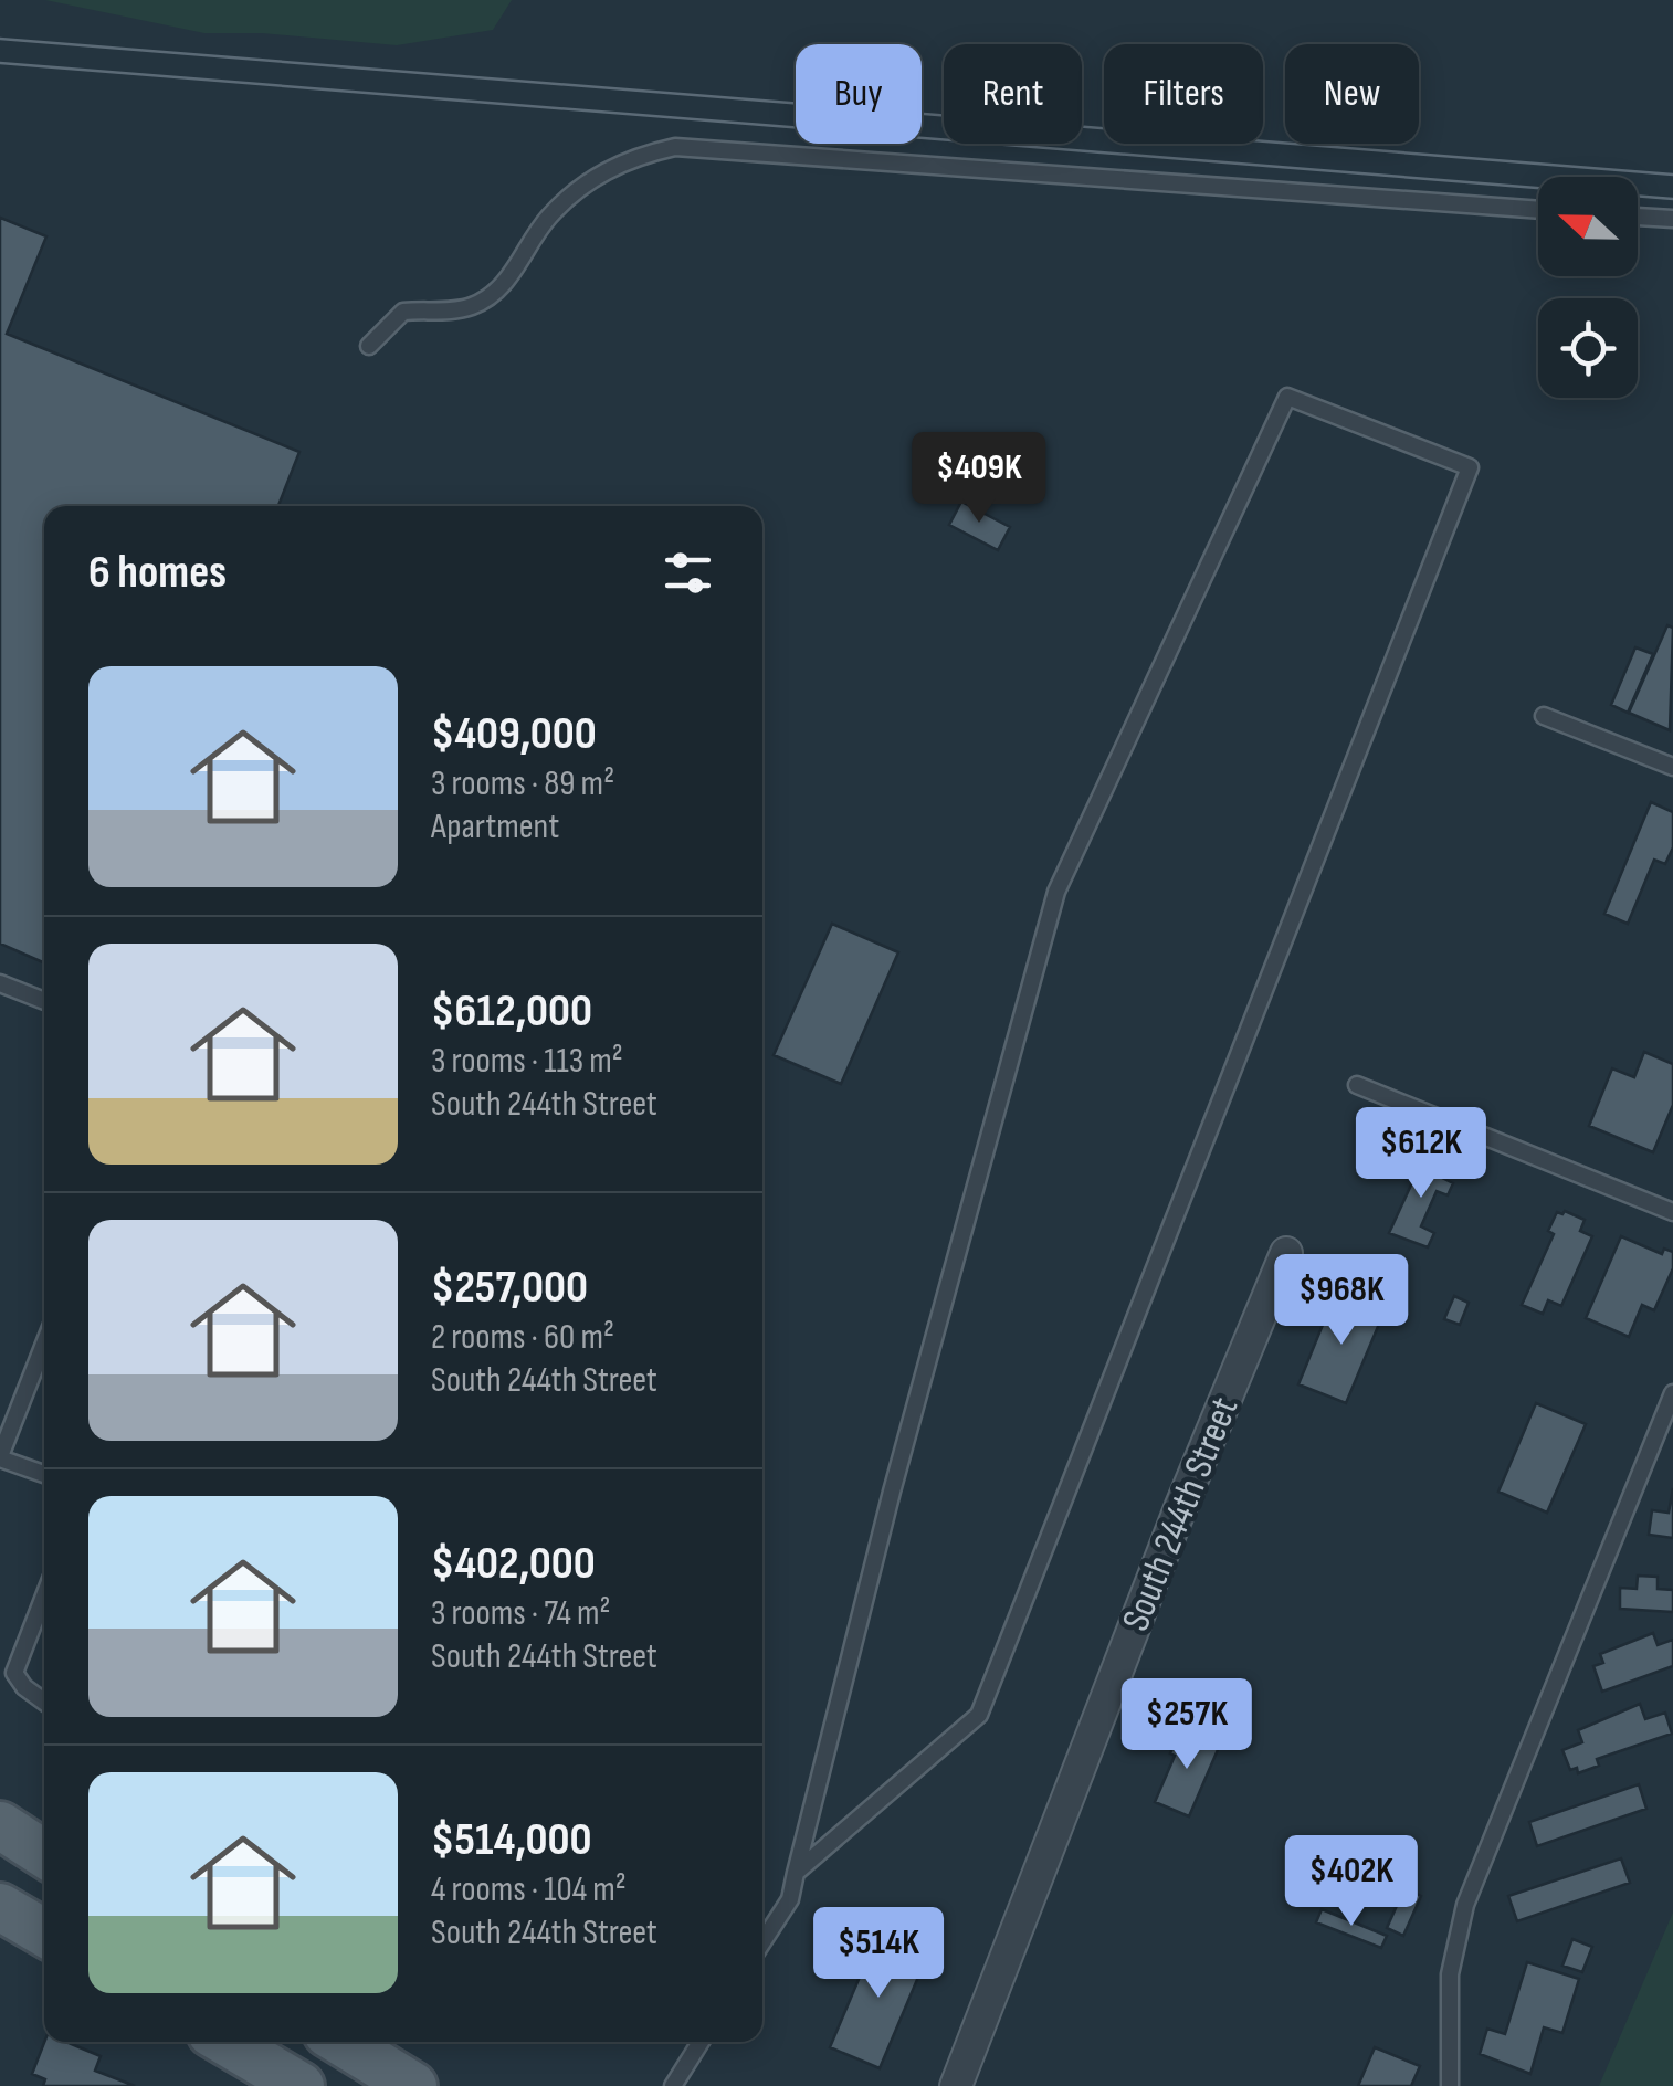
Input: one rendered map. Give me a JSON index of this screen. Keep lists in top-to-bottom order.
{
  "streets": {
    "street": ["South 244th Street"]
  },
  "north": "left",
  "page": {
    "chip": [
      "Buy",
      "Rent",
      "Filters",
      "New"
    ],
    "price": [
      "$409K",
      "$612K",
      "$968K",
      "$257K",
      "$402K",
      "$514K"
    ],
    "heading": "6 homes",
    "list": [
      {
        "name": "$409,000",
        "note": "3 rooms · 89 m² · Apartment"
      },
      {
        "name": "$612,000",
        "note": "3 rooms · 113 m² · South 244th Street"
      },
      {
        "name": "$257,000",
        "note": "2 rooms · 60 m² · South 244th Street"
      },
      {
        "name": "$402,000",
        "note": "3 rooms · 74 m² · South 244th Street"
      },
      {
        "name": "$514,000",
        "note": "4 rooms · 104 m² · South 244th Street"
      }
    ]
  }
}
